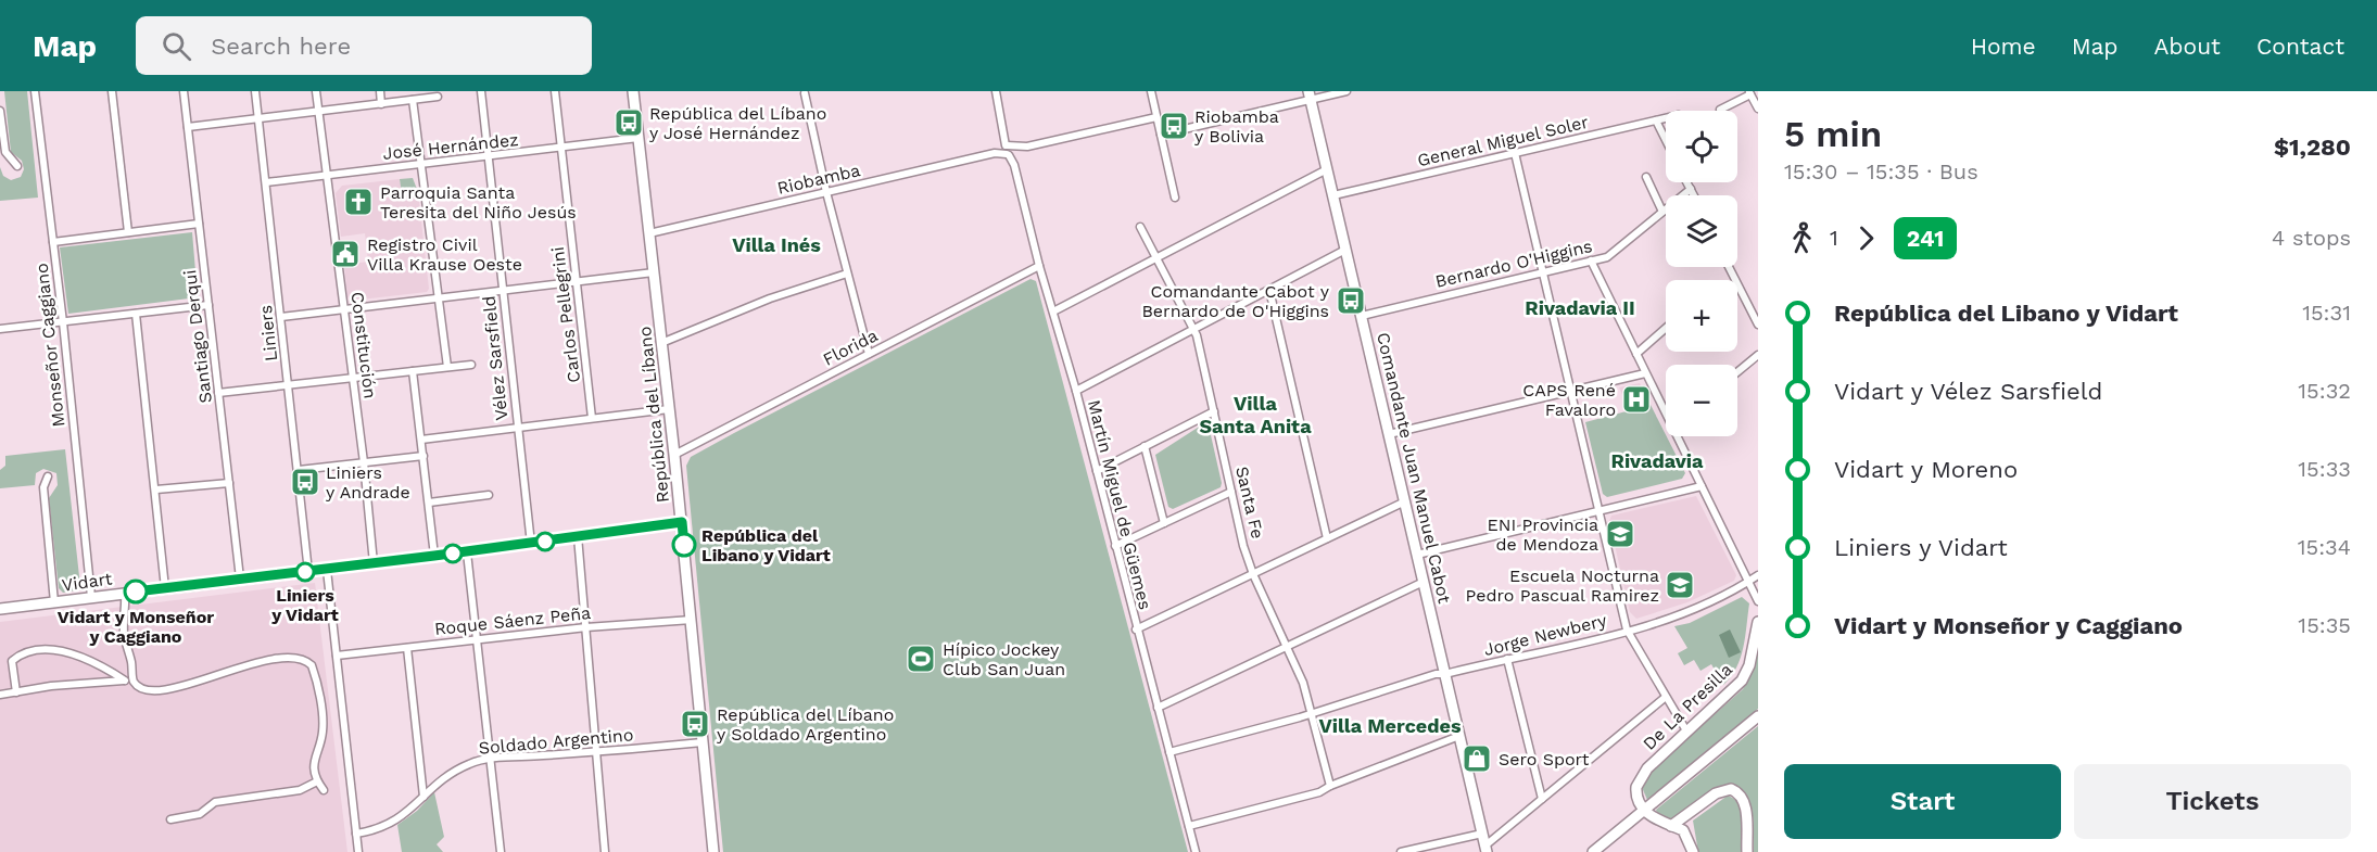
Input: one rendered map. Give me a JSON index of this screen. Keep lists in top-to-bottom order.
{
  "streets": {
    "main road": [
      "República del Líbano",
      "Comandante Juan Manuel Cabot",
      "Vidart",
      "De La Presilla"
    ],
    "street": [
      "General Miguel Soler",
      "José Hernández",
      "Riobamba",
      "Bernardo O'Higgins",
      "Carlos Pellegrini",
      "Liniers",
      "Santiago Derqui",
      "Monseñor Caggiano",
      "Constitución",
      "Florida",
      "Vélez Sarsfield",
      "Santa Fe",
      "Martín Miguel de Güemes",
      "Roque Sáenz Peña",
      "Jorge Newbery",
      "Soldado Argentino"
    ]
  },
  "crossings": [
    ["General Miguel Soler", "Comandante Juan Manuel Cabot"],
    ["José Hernández", "Carlos Pellegrini"],
    ["José Hernández", "Liniers"],
    ["José Hernández", "Constitución"],
    ["José Hernández", "Vélez Sarsfield"],
    ["José Hernández", "República del Líbano"],
    ["Riobamba", "República del Líbano"],
    ["Riobamba", "Martín Miguel de Güemes"],
    ["Bernardo O'Higgins", "Comandante Juan Manuel Cabot"],
    ["Liniers", "Vidart"],
    ["Santiago Derqui", "Vidart"],
    ["Monseñor Caggiano", "Vidart"],
    ["Constitución", "Vidart"],
    ["Florida", "República del Líbano"],
    ["Florida", "Martín Miguel de Güemes"],
    ["Vélez Sarsfield", "Vidart"],
    ["República del Líbano", "Vidart"],
    ["República del Líbano", "Roque Sáenz Peña"],
    ["República del Líbano", "Soldado Argentino"],
    ["Comandante Juan Manuel Cabot", "Jorge Newbery"],
    ["Santa Fe", "Jorge Newbery"],
    ["Martín Miguel de Güemes", "Jorge Newbery"]
  ],
  "districts": [
    "Villa Inés",
    "Rivadavia II",
    "Villa Santa Anita",
    "Rivadavia",
    "Villa Mercedes"
  ],
  "places": {
    "bus stop": [
      "República del Líbano y José Hernández",
      "Riobamba y Bolivia",
      "Comandante Cabot y Bernardo de O'Higgins",
      "Liniers y Andrade",
      "República del Líbano y Soldado Argentino"
    ],
    "church": ["Parroquia Santa Teresita del Niño Jesús"],
    "public building": ["Registro Civil Villa Krause Oeste"],
    "hospital": ["CAPS René Favaloro"],
    "school or university": ["ENI Provincia de Mendoza", "Escuela Nocturna Pedro Pascual Ramirez"],
    "other": ["República del Libano y Vidart", "Liniers y Vidart", "Vidart y Monseñor y Caggiano"],
    "sports": ["Hípico Jockey Club San Juan"],
    "shop": ["Sero Sport"]
  },
  "lines": ["bus line 241"],
  "page": {
    "header": "Map",
    "search": "Search here",
    "nav": [
      "Home",
      "Map",
      "About",
      "Contact"
    ],
    "heading": ["5 min", "15:30 – 15:35 · Bus", "$1,280"],
    "map_buttons": ["+", "−"],
    "legs": ["1", "241", "4 stops"],
    "list": [
      {
        "name": "República del Libano y Vidart",
        "value": "15:31"
      },
      {
        "name": "Vidart y Vélez Sarsfield",
        "value": "15:32"
      },
      {
        "name": "Vidart y Moreno",
        "value": "15:33"
      },
      {
        "name": "Liniers y Vidart",
        "value": "15:34"
      },
      {
        "name": "Vidart y Monseñor y Caggiano",
        "value": "15:35"
      }
    ],
    "buttons": ["Start", "Tickets"]
  }
}
